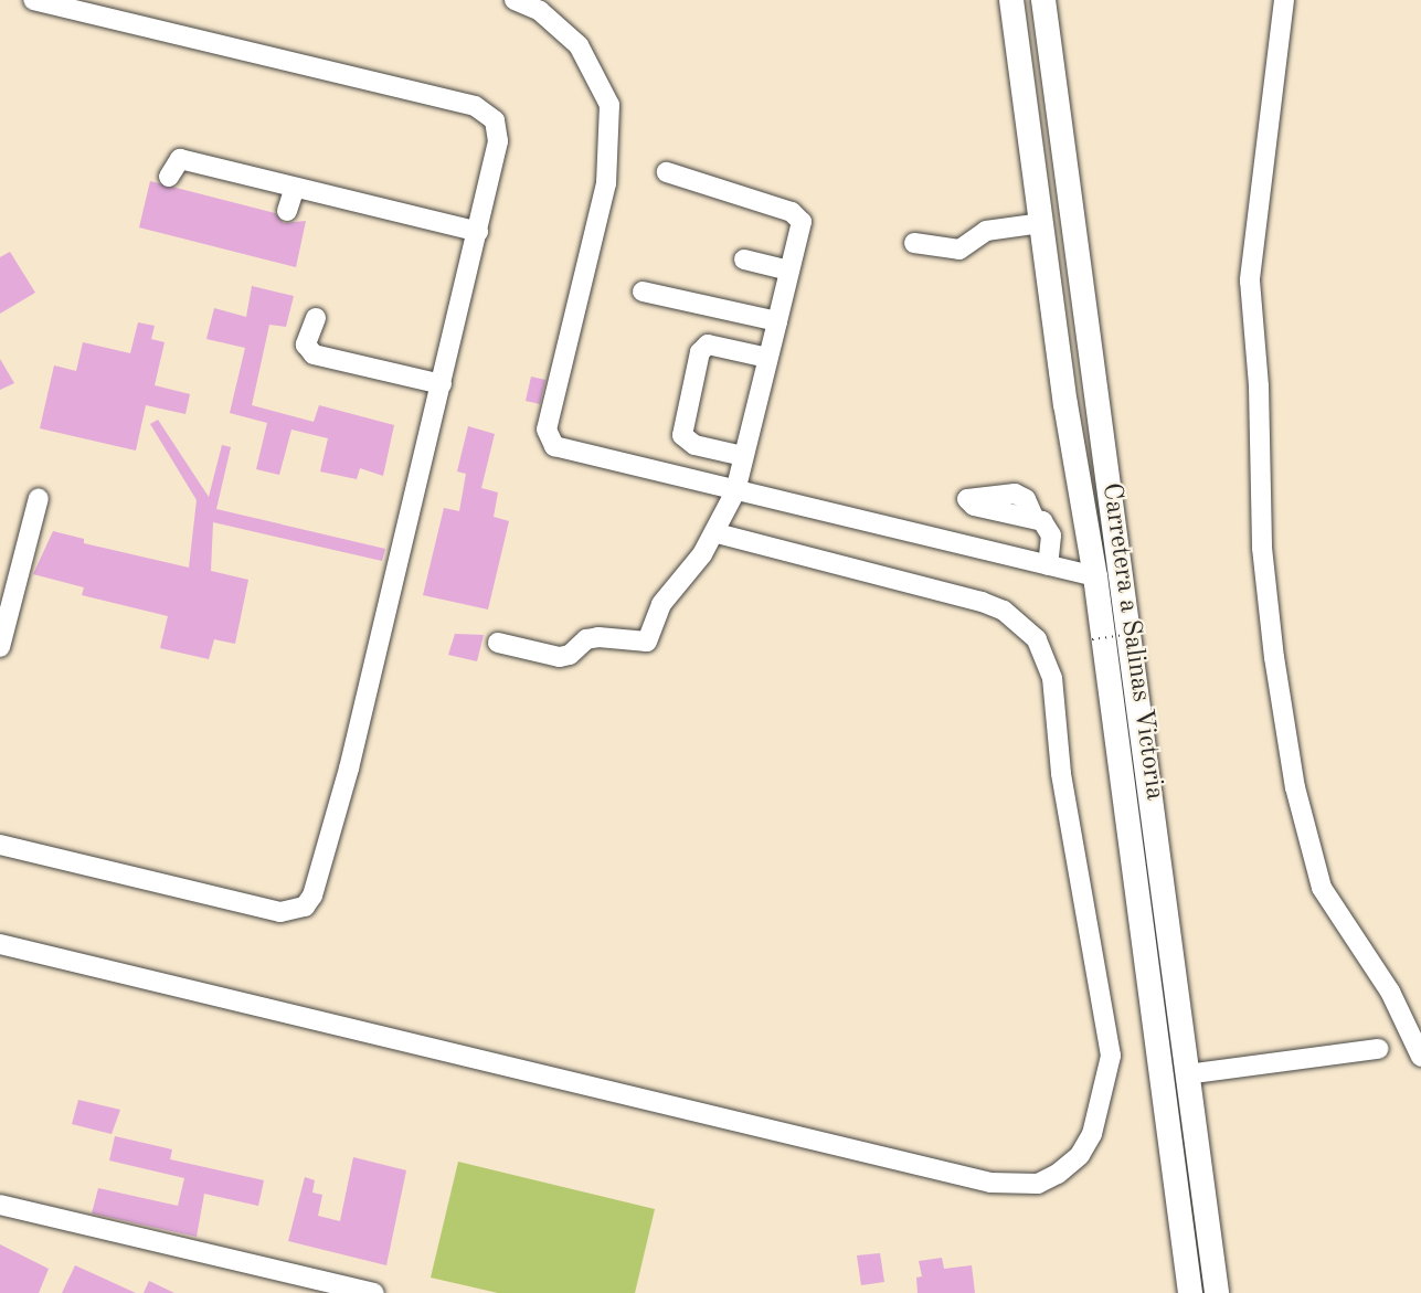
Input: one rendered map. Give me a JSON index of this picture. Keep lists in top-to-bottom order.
{
  "streets": {
    "main road": ["Carretera a Salinas Victoria"]
  }
}
